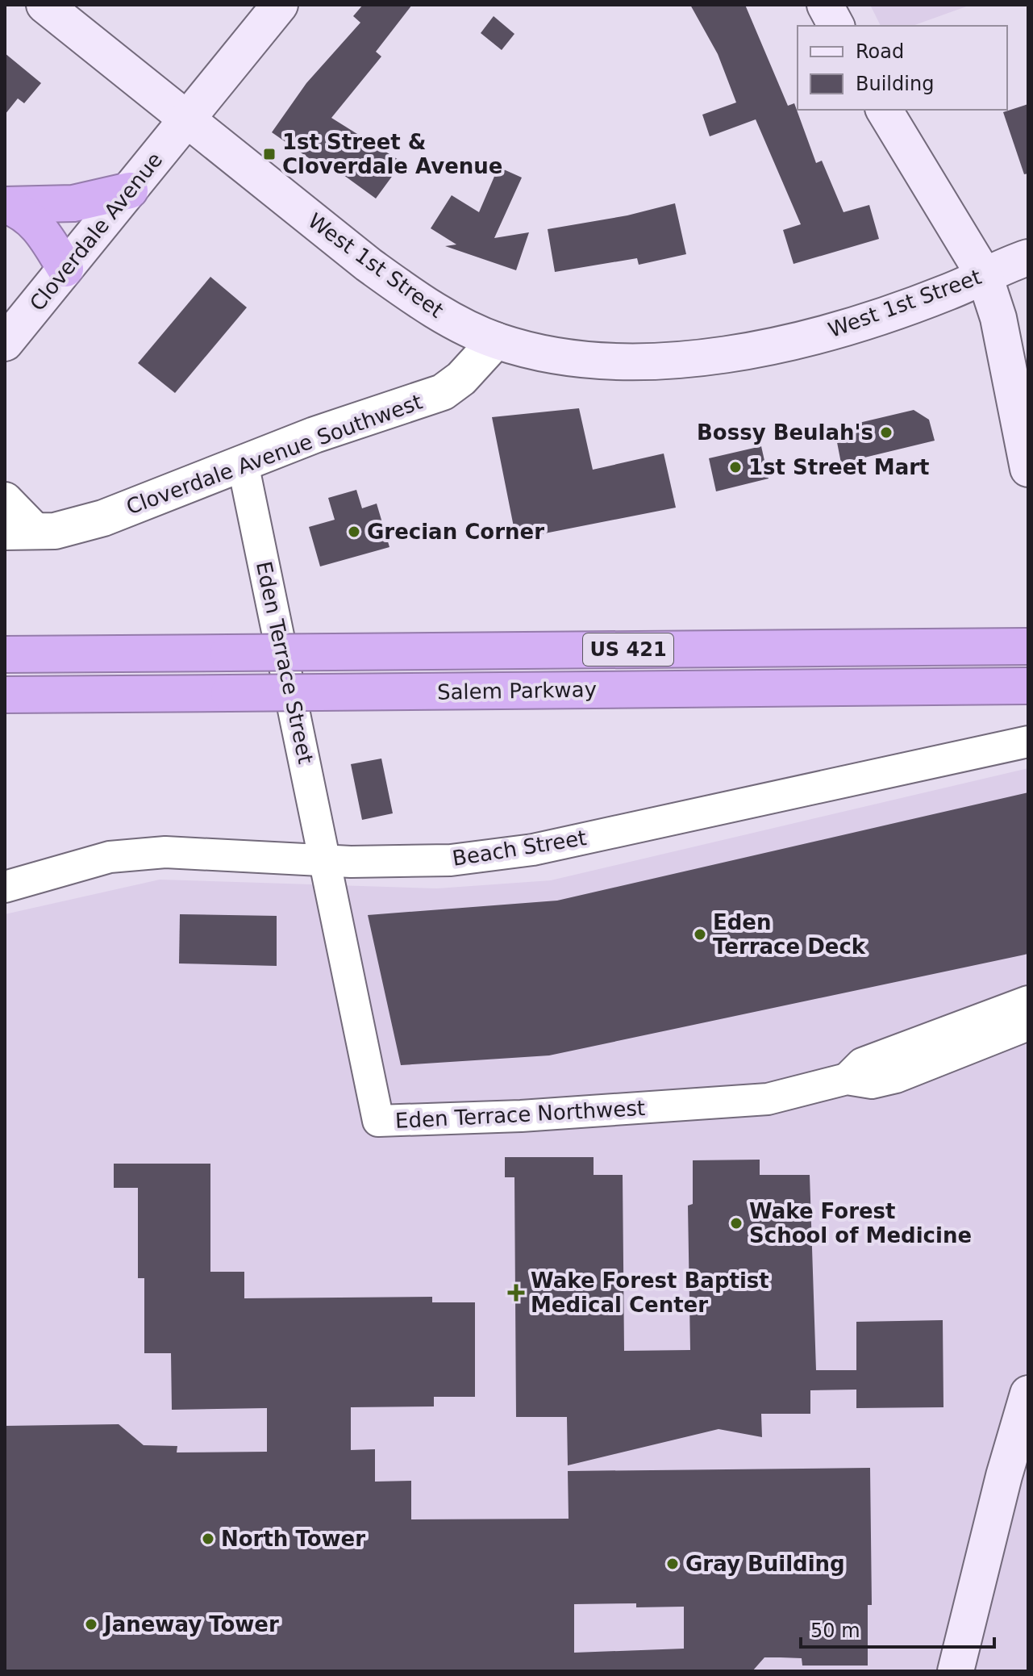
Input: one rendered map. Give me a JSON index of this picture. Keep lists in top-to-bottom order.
{
  "streets": {
    "highway": ["US 421", "Salem Parkway"],
    "main road": ["Cloverdale Avenue", "West 1st Street"],
    "street": [
      "Cloverdale Avenue Southwest",
      "Eden Terrace Street",
      "Beach Street",
      "Eden Terrace Northwest"
    ]
  },
  "crossings": [
    ["Cloverdale Avenue", "West 1st Street"],
    ["West 1st Street", "Cloverdale Avenue Southwest"],
    ["Cloverdale Avenue Southwest", "Eden Terrace Street"],
    ["Eden Terrace Street", "Beach Street"],
    ["Eden Terrace Street", "Eden Terrace Northwest"],
    ["Beach Street", "Eden Terrace Northwest"]
  ],
  "places": {
    "transit": ["1st Street & Cloverdale Avenue"],
    "other": [
      "Bossy Beulah's",
      "1st Street Mart",
      "Grecian Corner",
      "Eden Terrace Deck",
      "Wake Forest School of Medicine",
      "North Tower",
      "Gray Building",
      "Janeway Tower"
    ],
    "health": ["Wake Forest Baptist Medical Center"]
  },
  "legend": ["Road", "Building"],
  "scale_bar": "50 m"
}
